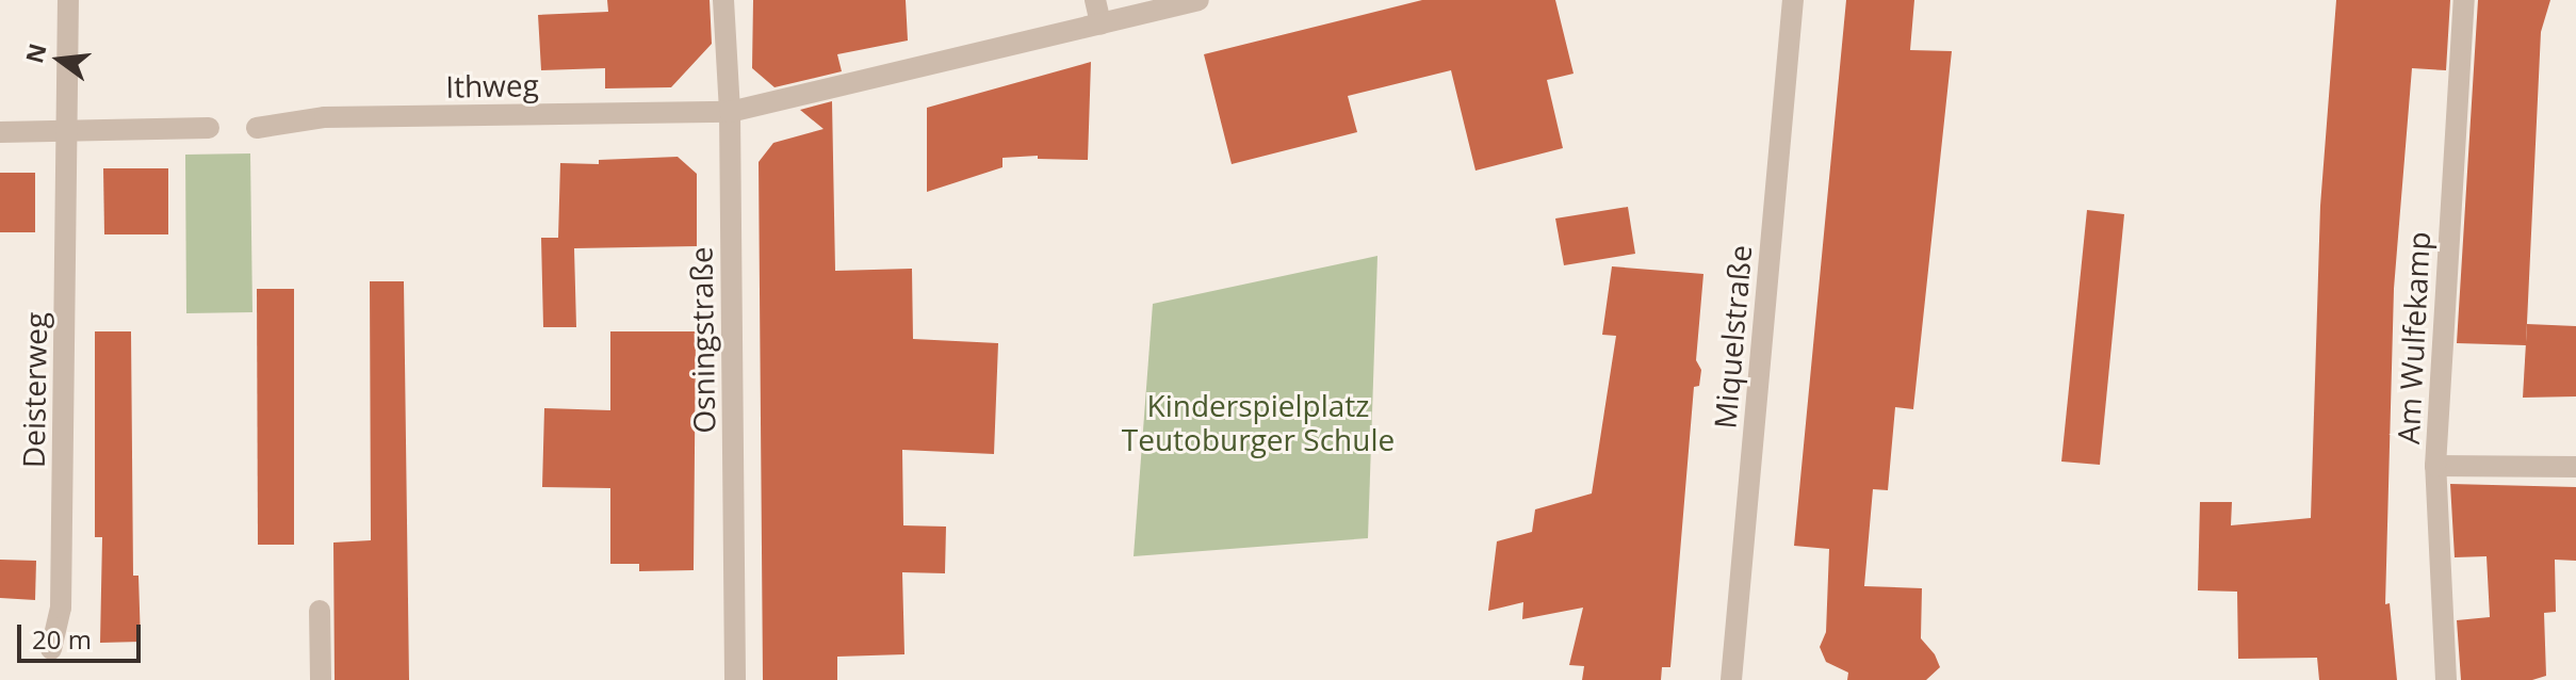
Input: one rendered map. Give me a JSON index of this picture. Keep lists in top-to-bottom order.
{
  "streets": {
    "street": [
      "Ithweg",
      "Miquelstraße",
      "Am Wulfekamp",
      "Osningstraße",
      "Deisterweg"
    ]
  },
  "crossings": [
    ["Ithweg", "Osningstraße"]
  ],
  "parks": ["Kinderspielplatz Teutoburger Schule"],
  "scale_bar": "20 m",
  "north": "left"
}
